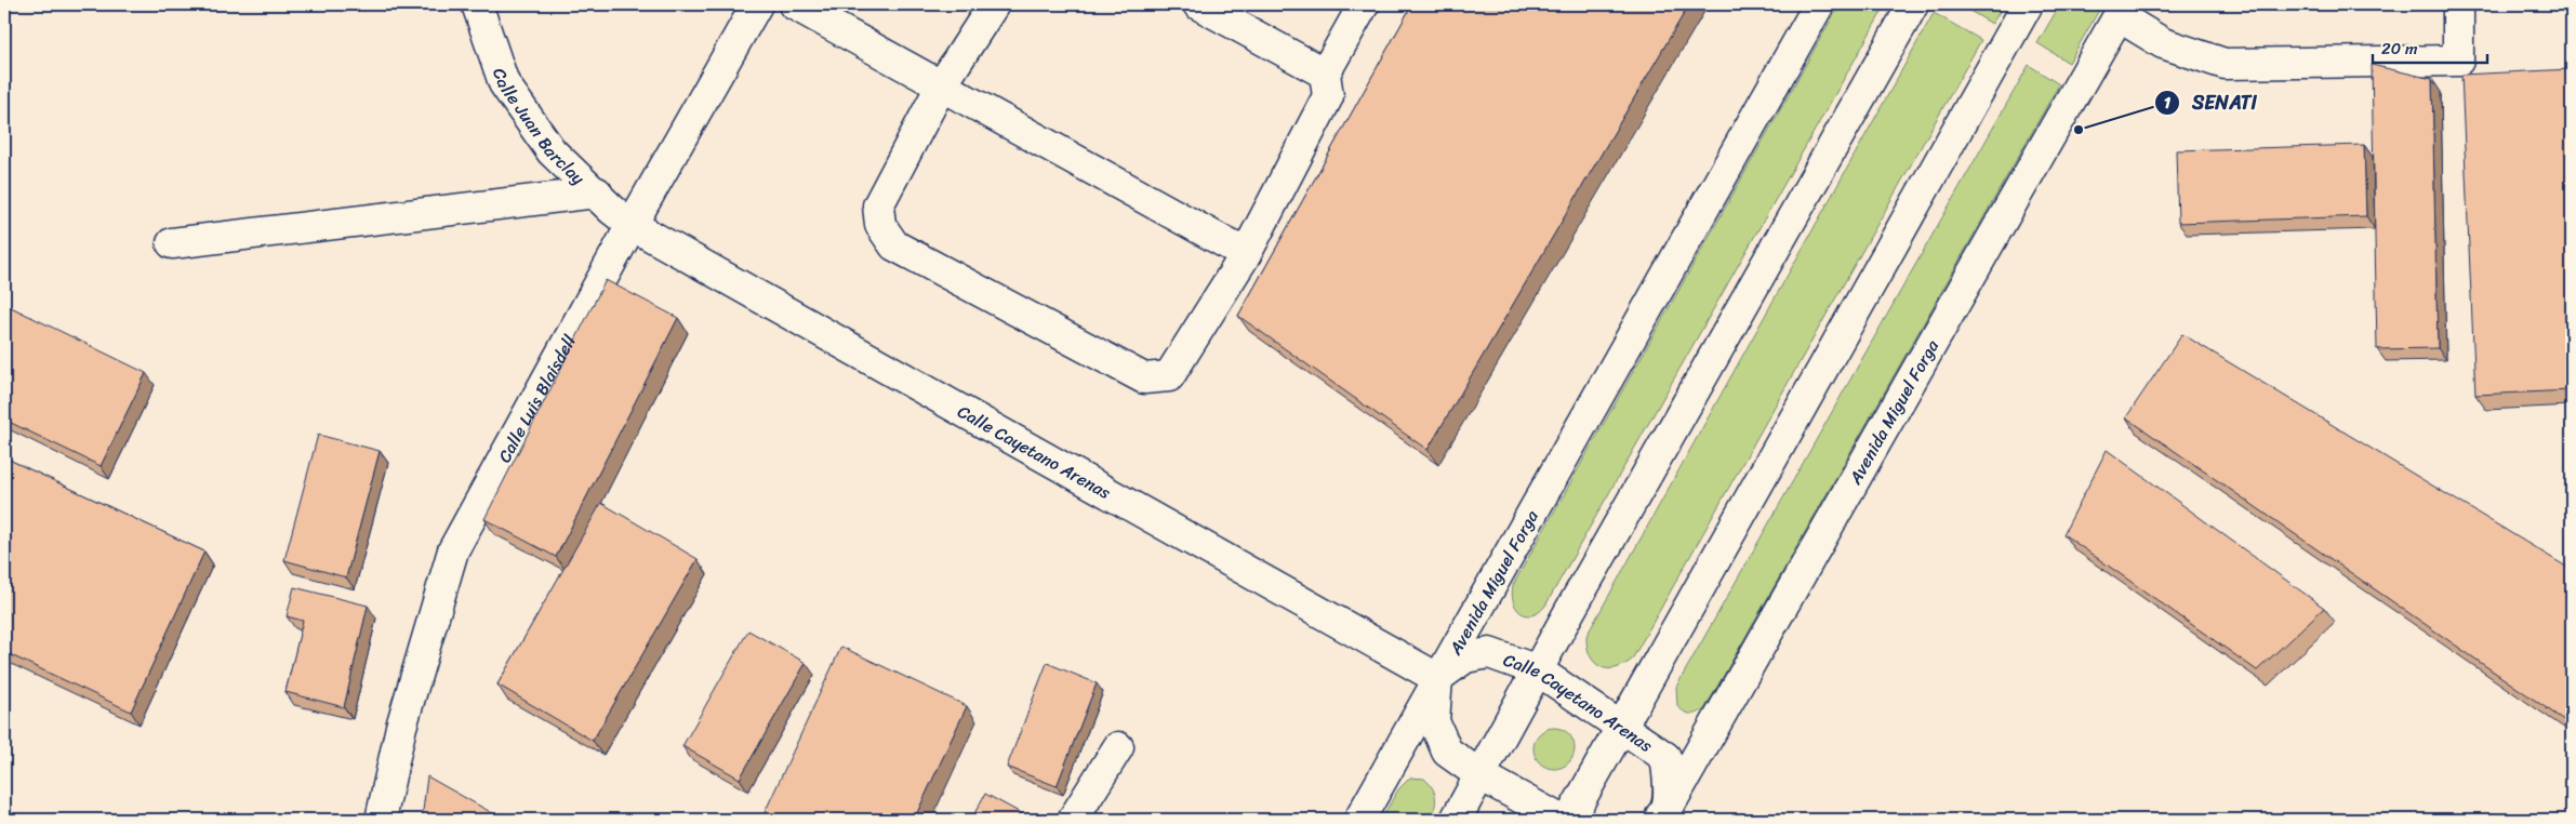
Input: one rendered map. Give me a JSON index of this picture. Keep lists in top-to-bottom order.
{
  "streets": {
    "main road": [
      "Calle Juan Barclay",
      "Calle Luis Blaisdell",
      "Avenida Miguel Forga",
      "Calle Cayetano Arenas"
    ]
  },
  "crossings": [
    ["Calle Juan Barclay", "Calle Luis Blaisdell"],
    ["Calle Juan Barclay", "Calle Cayetano Arenas"],
    ["Calle Luis Blaisdell", "Calle Cayetano Arenas"],
    ["Avenida Miguel Forga", "Calle Cayetano Arenas"]
  ],
  "places": ["SENATI"],
  "scale_bar": "20 m"
}
